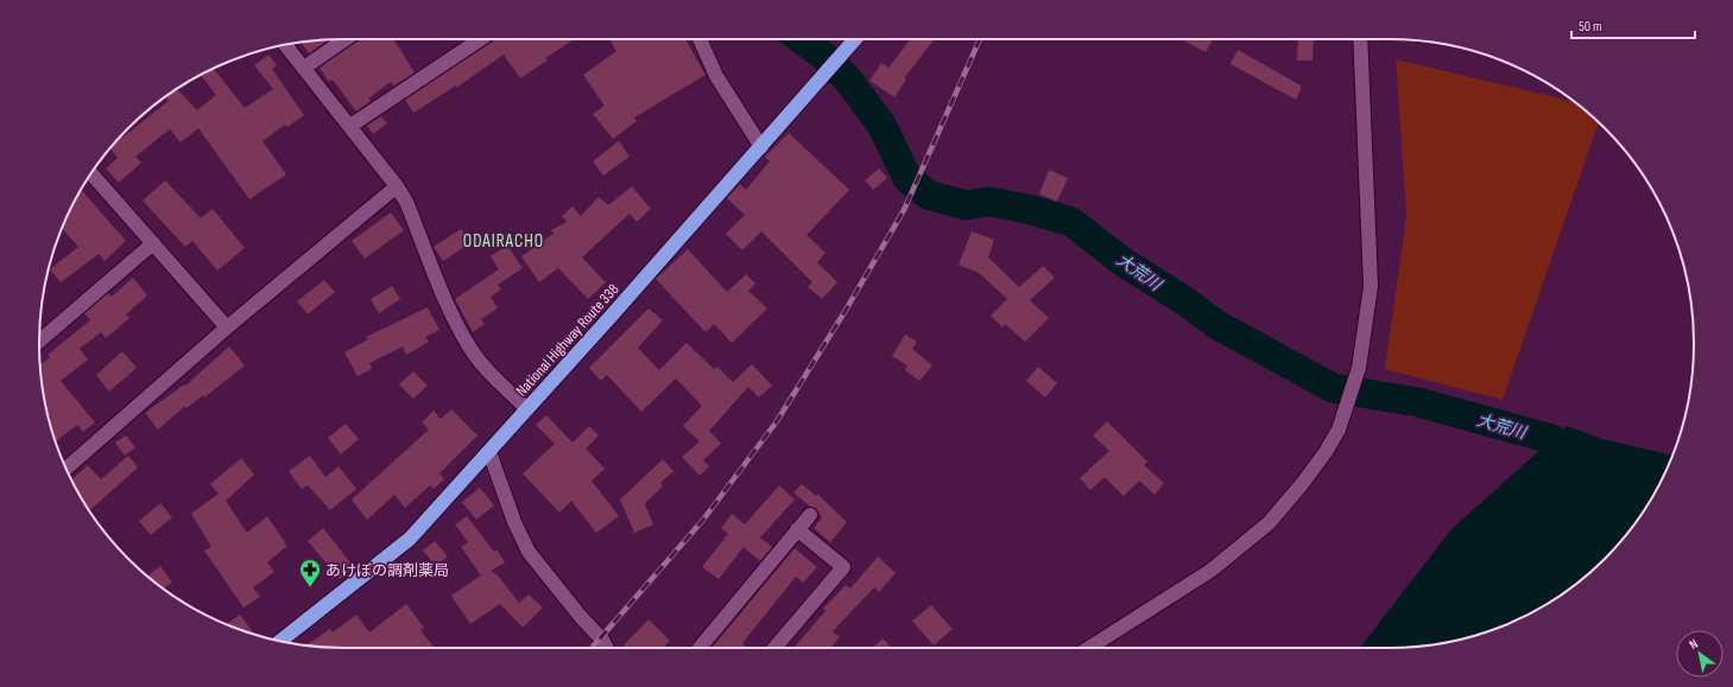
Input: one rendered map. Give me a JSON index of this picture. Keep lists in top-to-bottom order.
{
  "streets": {
    "highway": ["National Highway Route 338"]
  },
  "districts": ["ODAIRACHO"],
  "water": ["大荒川"],
  "places": {
    "pharmacy": ["あけぼの調剤薬局"]
  },
  "scale_bar": "50 m",
  "north": "top left"
}
